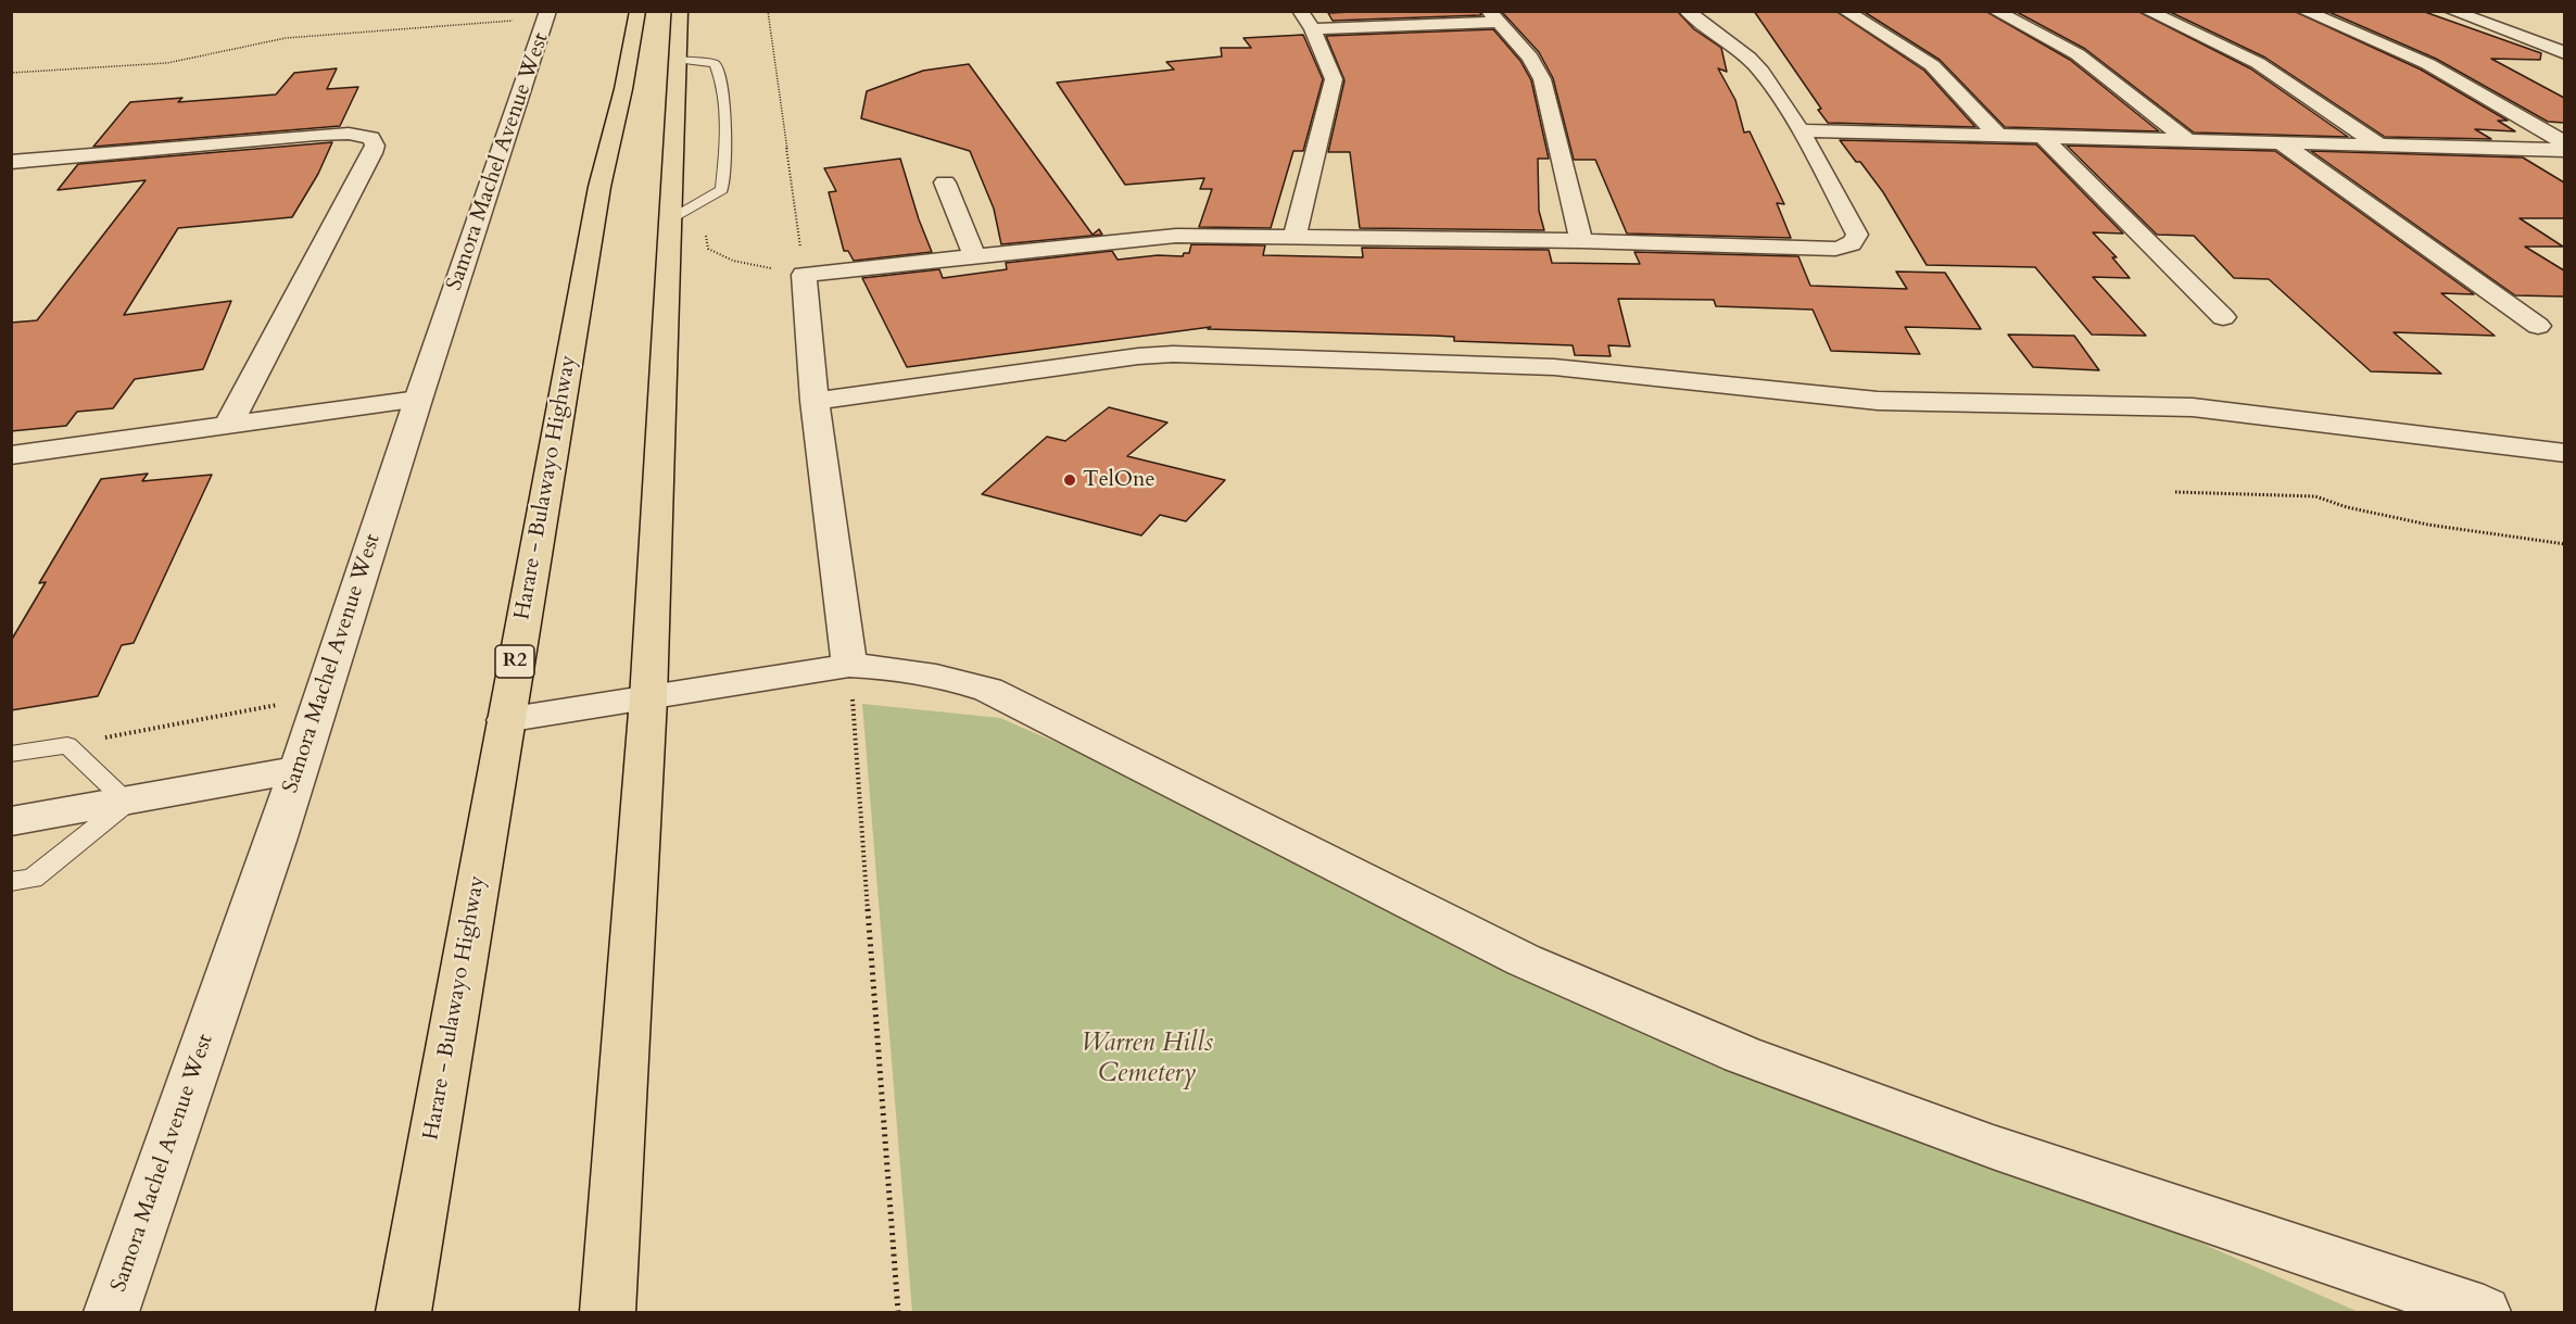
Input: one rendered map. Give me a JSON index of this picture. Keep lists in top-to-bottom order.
{
  "streets": {
    "highway": ["Harare - Bulawayo Highway", "R2"],
    "street": ["Samora Machel Avenue West"]
  },
  "parks": ["Warren Hills Cemetery"],
  "places": ["TelOne"]
}
